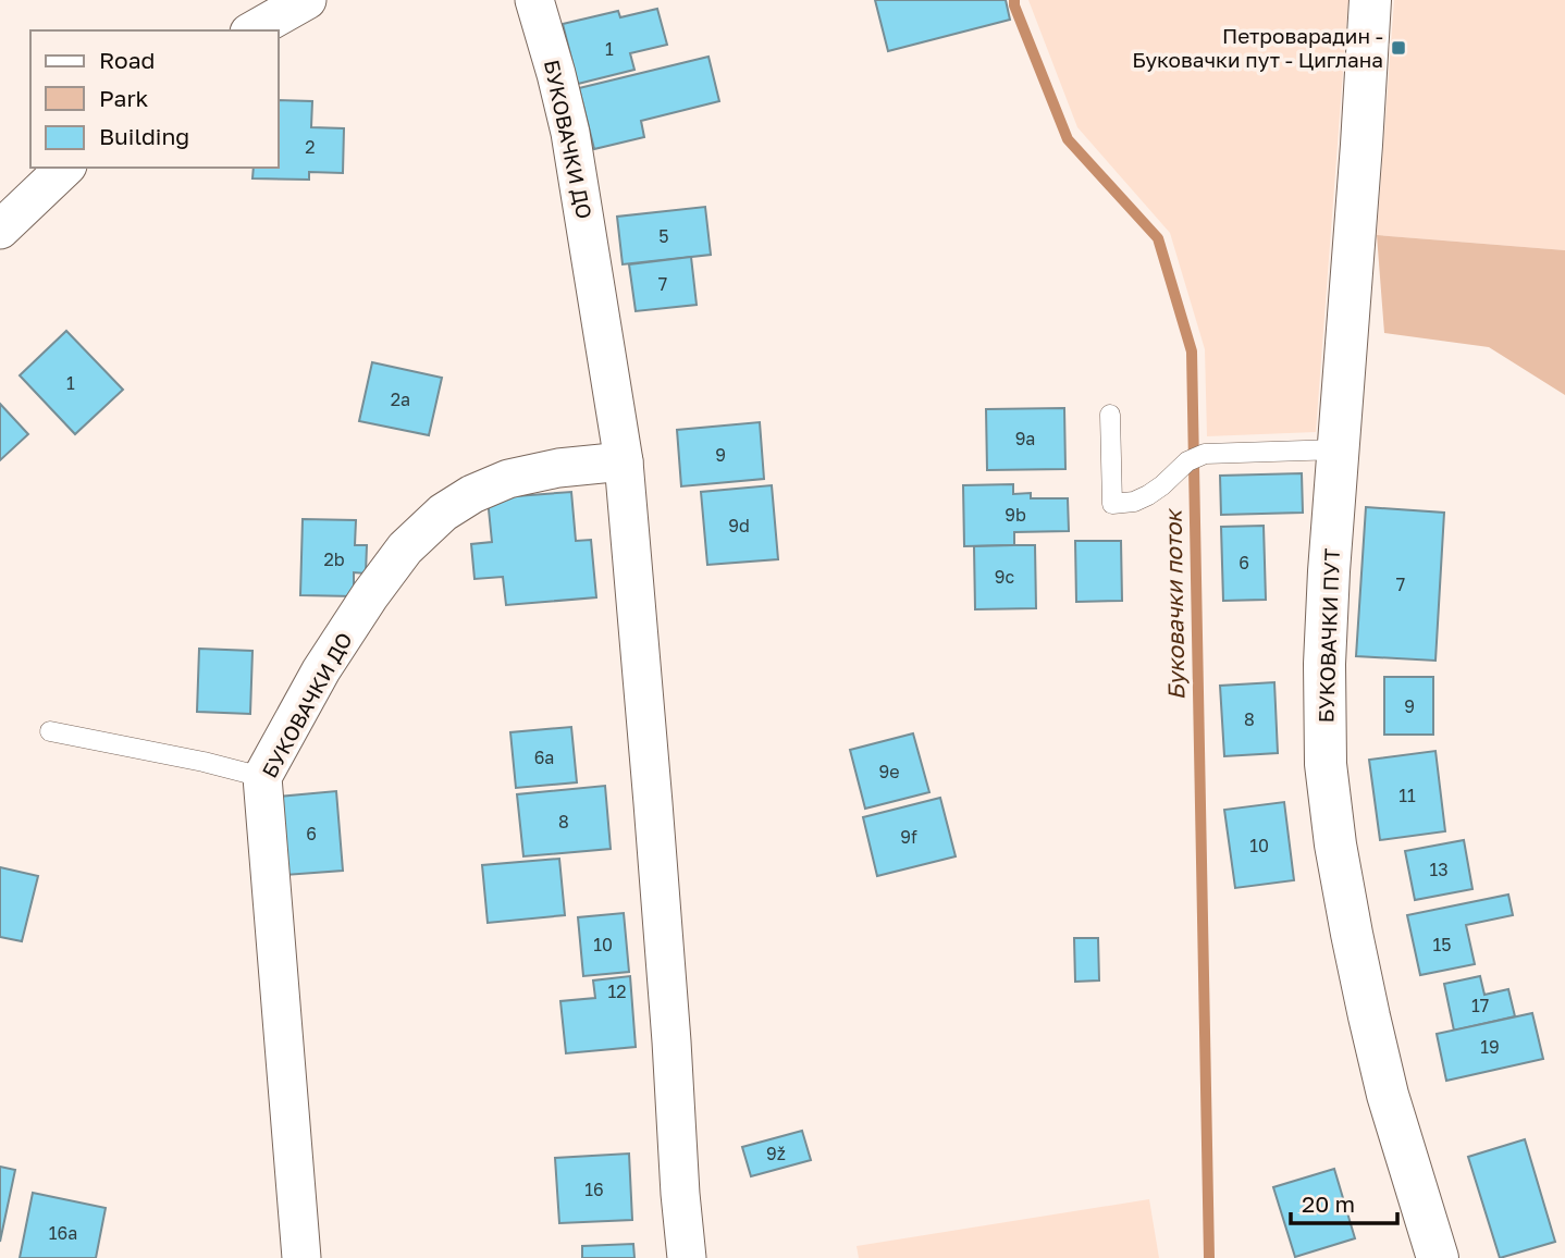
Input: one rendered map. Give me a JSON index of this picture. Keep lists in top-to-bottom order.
{
  "streets": {
    "street": ["БУКОВАЧКИ ДО", "БУКОВАЧКИ ПУТ"]
  },
  "water": ["Буковачки поток"],
  "places": {
    "transit": ["Петроварадин - Буковачки пут - Циглана"]
  },
  "house_numbers": [
    "1",
    "2",
    "5",
    "7",
    "1",
    "2a",
    "9a",
    "9",
    "9b",
    "9d",
    "2b",
    "6",
    "9c",
    "7",
    "9",
    "8",
    "6a",
    "9e",
    "11",
    "8",
    "6",
    "9f",
    "10",
    "13",
    "10",
    "15",
    "12",
    "17",
    "19",
    "9ž",
    "16",
    "16a"
  ],
  "legend": ["Road", "Park", "Building"],
  "scale_bar": "20 m"
}
